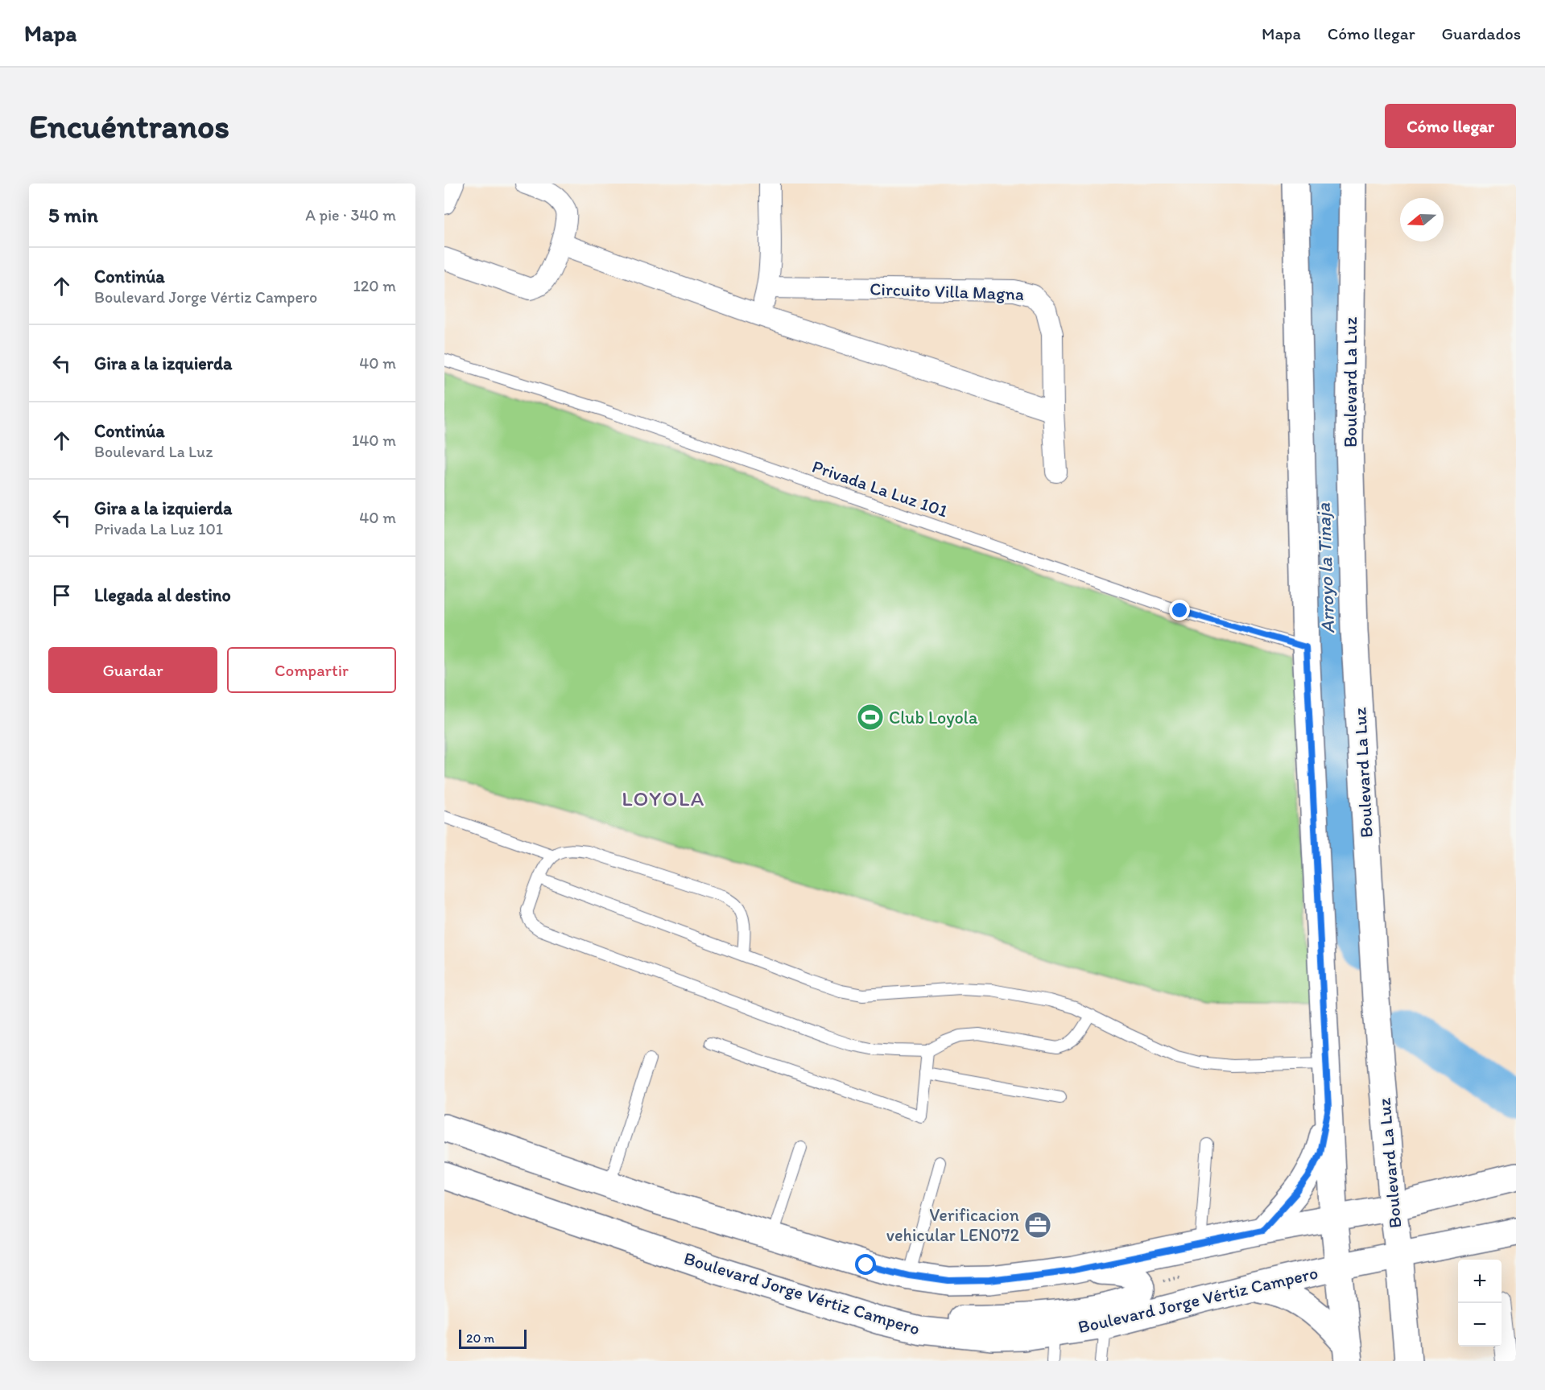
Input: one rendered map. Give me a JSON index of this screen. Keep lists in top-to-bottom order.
{
  "streets": {
    "main road": ["Boulevard La Luz", "Boulevard Jorge Vértiz Campero"],
    "street": ["Circuito Villa Magna"],
    "lane": ["Privada La Luz 101"]
  },
  "crossings": [
    ["Boulevard La Luz", "Boulevard Jorge Vértiz Campero"]
  ],
  "districts": ["LOYOLA"],
  "water": ["Arroyo la Tinaja"],
  "places": {
    "sports": ["Club Loyola"],
    "office": ["Verificacion vehicular LEN072"]
  },
  "scale_bar": "20 m",
  "north": "left",
  "page": {
    "header": "Mapa",
    "nav": ["Mapa", "Cómo llegar", "Guardados"],
    "buttons": [
      "Cómo llegar",
      ["Guardar", "Compartir"]
    ],
    "title": "Encuéntranos",
    "heading": ["5 min", "A pie · 340 m"],
    "list": [
      ["Continúa", "Boulevard Jorge Vértiz Campero", "120 m"],
      ["Gira a la izquierda", "40 m"],
      ["Continúa", "Boulevard La Luz", "140 m"],
      ["Gira a la izquierda", "Privada La Luz 101", "40 m"],
      "Llegada al destino"
    ],
    "map_buttons": ["+", "−"],
    "scale": "20 m"
  }
}
